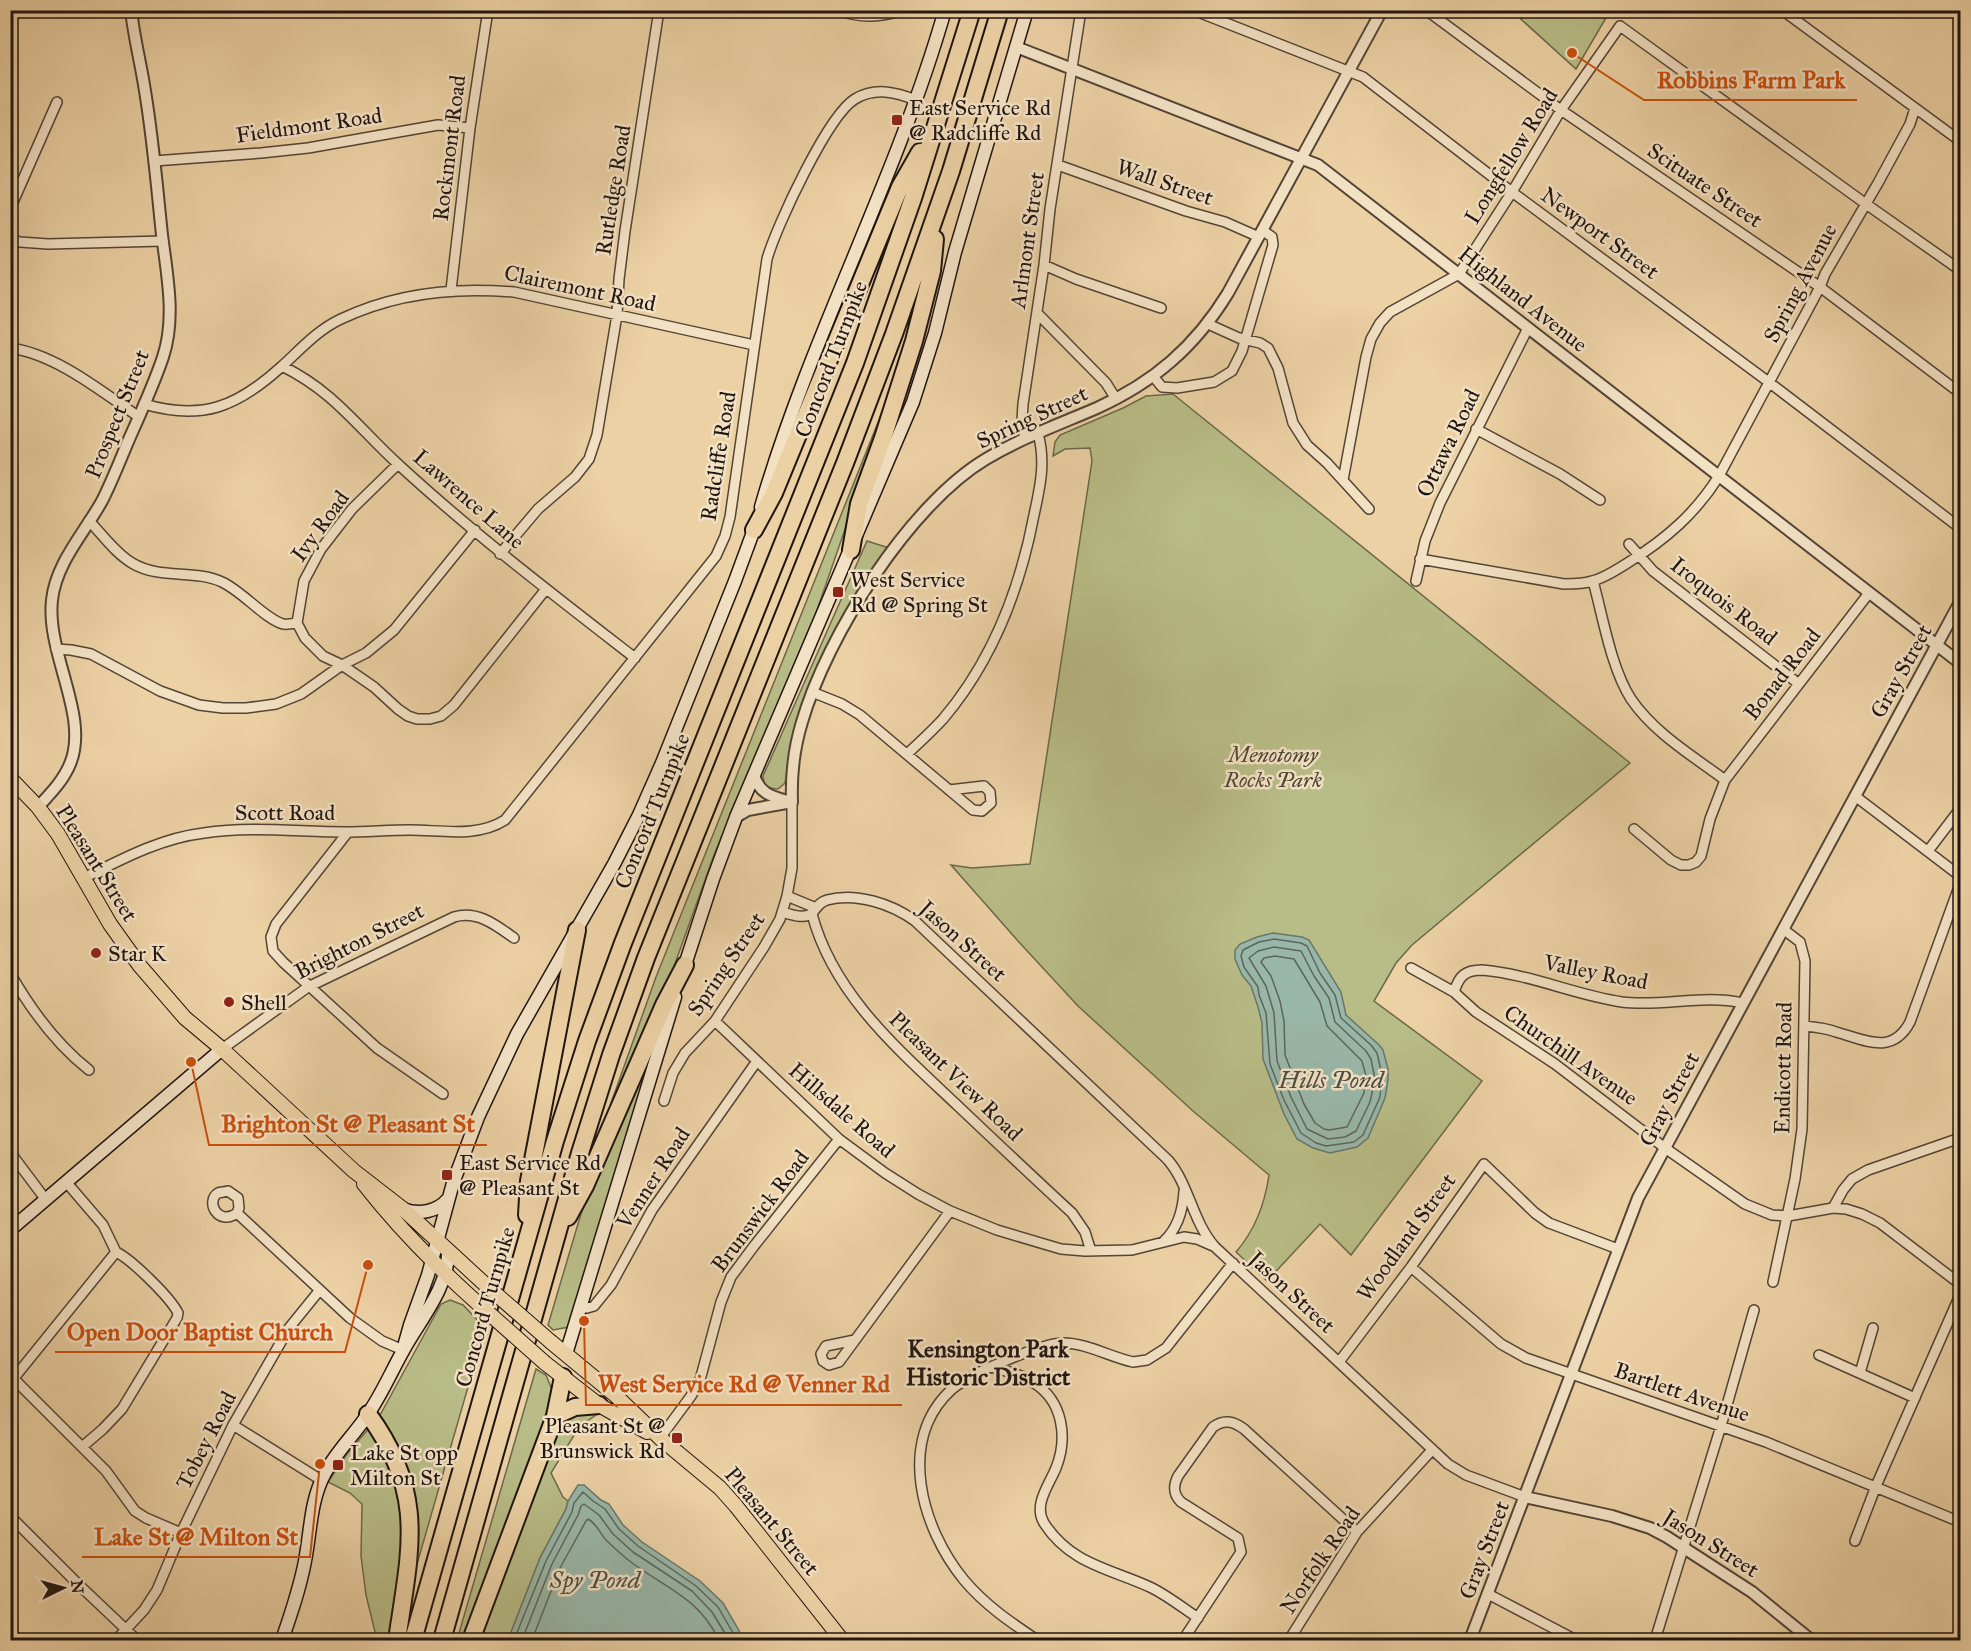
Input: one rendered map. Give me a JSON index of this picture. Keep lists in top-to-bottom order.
{
  "streets": {
    "highway": ["Concord Turnpike"],
    "main road": ["Pleasant Street", "Brighton Street"],
    "street": [
      "Fieldmont Road",
      "Rockmont Road",
      "Longfellow Road",
      "Wall Street",
      "Scituate Street",
      "Rutledge Road",
      "Newport Street",
      "Arlmont Street",
      "Spring Avenue",
      "Clairemont Road",
      "Highland Avenue",
      "Prospect Street",
      "Spring Street",
      "Ottawa Road",
      "Radcliffe Road",
      "Lawrence Lane",
      "Ivy Road",
      "Iroquois Road",
      "Gray Street",
      "Bonad Road",
      "Scott Road",
      "Jason Street",
      "Valley Road",
      "Churchill Avenue",
      "Endicott Road",
      "Pleasant View Road",
      "Hillsdale Road",
      "Venner Road",
      "Brunswick Road",
      "Woodland Street",
      "Bartlett Avenue",
      "Tobey Road",
      "Norfolk Road"
    ]
  },
  "crossings": [
    ["Fieldmont Road", "Rockmont Road"],
    ["Fieldmont Road", "Prospect Street"],
    ["Rockmont Road", "Clairemont Road"],
    ["Longfellow Road", "Scituate Street"],
    ["Longfellow Road", "Newport Street"],
    ["Longfellow Road", "Spring Avenue"],
    ["Longfellow Road", "Highland Avenue"],
    ["Wall Street", "Arlmont Street"],
    ["Wall Street", "Spring Street"],
    ["Scituate Street", "Spring Avenue"],
    ["Rutledge Road", "Clairemont Road"],
    ["Rutledge Road", "Lawrence Lane"],
    ["Newport Street", "Spring Avenue"],
    ["Newport Street", "Spring Street"],
    ["Arlmont Street", "Highland Avenue"],
    ["Arlmont Street", "Spring Street"],
    ["Spring Avenue", "Highland Avenue"],
    ["Spring Avenue", "Iroquois Road"],
    ["Clairemont Road", "Prospect Street"],
    ["Clairemont Road", "Radcliffe Road"],
    ["Clairemont Road", "Lawrence Lane"],
    ["Highland Avenue", "Spring Street"],
    ["Highland Avenue", "Ottawa Road"],
    ["Highland Avenue", "Gray Street"],
    ["Highland Avenue", "Bonad Road"],
    ["Concord Turnpike", "Radcliffe Road"],
    ["Concord Turnpike", "Pleasant Street"],
    ["Prospect Street", "Pleasant Street"],
    ["Spring Street", "Jason Street"],
    ["Spring Street", "Hillsdale Road"],
    ["Radcliffe Road", "Lawrence Lane"],
    ["Radcliffe Road", "Scott Road"],
    ["Lawrence Lane", "Ivy Road"],
    ["Iroquois Road", "Bonad Road"],
    ["Gray Street", "Jason Street"],
    ["Gray Street", "Valley Road"],
    ["Gray Street", "Churchill Avenue"],
    ["Gray Street", "Endicott Road"],
    ["Gray Street", "Woodland Street"],
    ["Gray Street", "Bartlett Avenue"],
    ["Scott Road", "Pleasant Street"],
    ["Pleasant Street", "Brighton Street"],
    ["Pleasant Street", "Brunswick Road"],
    ["Jason Street", "Pleasant View Road"],
    ["Jason Street", "Hillsdale Road"],
    ["Jason Street", "Woodland Street"],
    ["Jason Street", "Norfolk Road"],
    ["Valley Road", "Churchill Avenue"],
    ["Churchill Avenue", "Endicott Road"],
    ["Pleasant View Road", "Hillsdale Road"],
    ["Hillsdale Road", "Venner Road"],
    ["Hillsdale Road", "Brunswick Road"],
    ["Woodland Street", "Bartlett Avenue"]
  ],
  "districts": ["Kensington Park Historic District"],
  "water": ["Hills Pond", "Spy Pond"],
  "parks": ["Menotomy Rocks Park"],
  "places": {
    "other": [
      "Robbins Farm Park",
      "Star K",
      "Shell",
      "Brighton St @ Pleasant St",
      "Open Door Baptist Church",
      "West Service Rd @ Venner Rd",
      "Lake St @ Milton St"
    ],
    "transit": [
      "East Service Rd @ Radcliffe Rd",
      "West Service Rd @ Spring St",
      "East Service Rd @ Pleasant St",
      "Pleasant St @ Brunswick Rd",
      "Lake St opp Milton St"
    ]
  },
  "north": "right"
}
